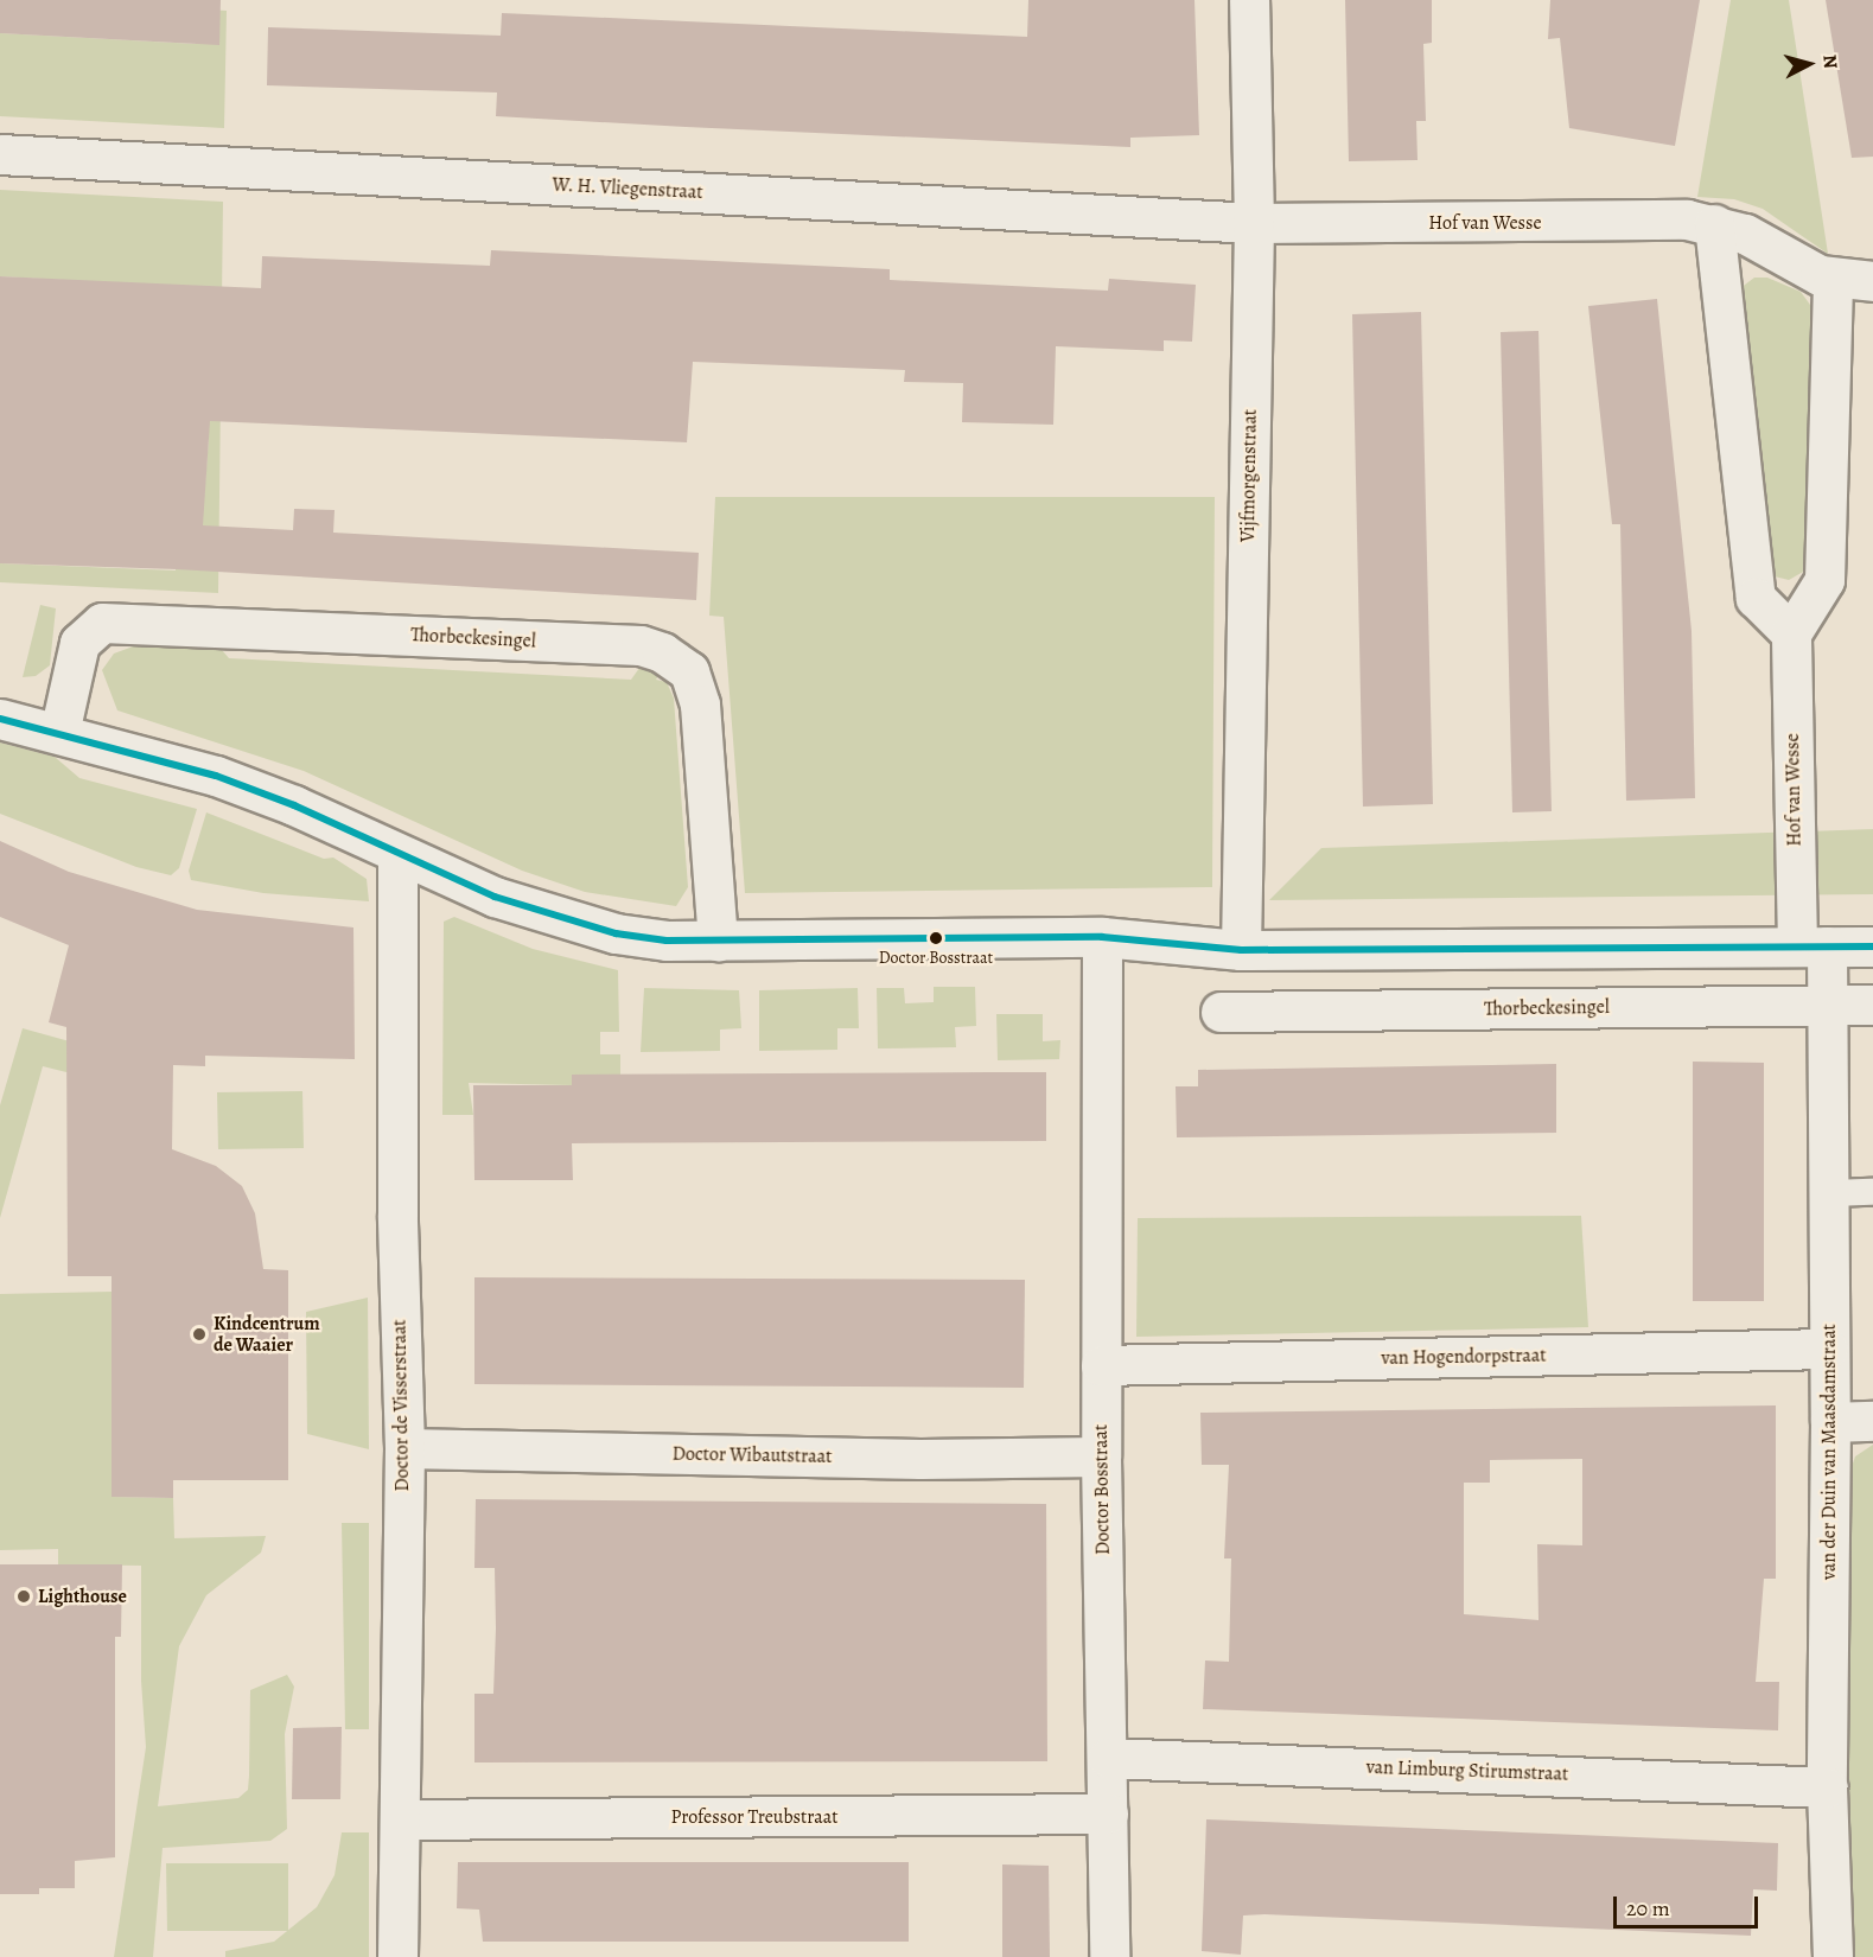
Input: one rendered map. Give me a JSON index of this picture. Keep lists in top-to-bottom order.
{
  "streets": {
    "street": [
      "W. H. Vliegenstraat",
      "Hof van Wesse",
      "Vijfmorgenstraat",
      "Thorbeckesingel",
      "van Hogendorpstraat",
      "Doctor de Visserstraat",
      "van der Duin van Maasdamstraat",
      "Doctor Wibautstraat",
      "Doctor Bosstraat",
      "van Limburg Stirumstraat",
      "Professor Treubstraat"
    ]
  },
  "crossings": [
    ["W. H. Vliegenstraat", "Hof van Wesse"],
    ["W. H. Vliegenstraat", "Vijfmorgenstraat"],
    ["Hof van Wesse", "Vijfmorgenstraat"],
    ["Hof van Wesse", "van der Duin van Maasdamstraat"],
    ["Thorbeckesingel", "van der Duin van Maasdamstraat"],
    ["van Hogendorpstraat", "van der Duin van Maasdamstraat"],
    ["van Hogendorpstraat", "Doctor Bosstraat"],
    ["Doctor de Visserstraat", "Doctor Wibautstraat"],
    ["Doctor de Visserstraat", "Professor Treubstraat"],
    ["van der Duin van Maasdamstraat", "van Limburg Stirumstraat"],
    ["Doctor Wibautstraat", "Doctor Bosstraat"],
    ["Doctor Bosstraat", "van Limburg Stirumstraat"],
    ["Doctor Bosstraat", "Professor Treubstraat"]
  ],
  "places": ["Doctor Bosstraat", "Kindcentrum de Waaier", "Lighthouse"],
  "scale_bar": "20 m",
  "north": "right"
}
